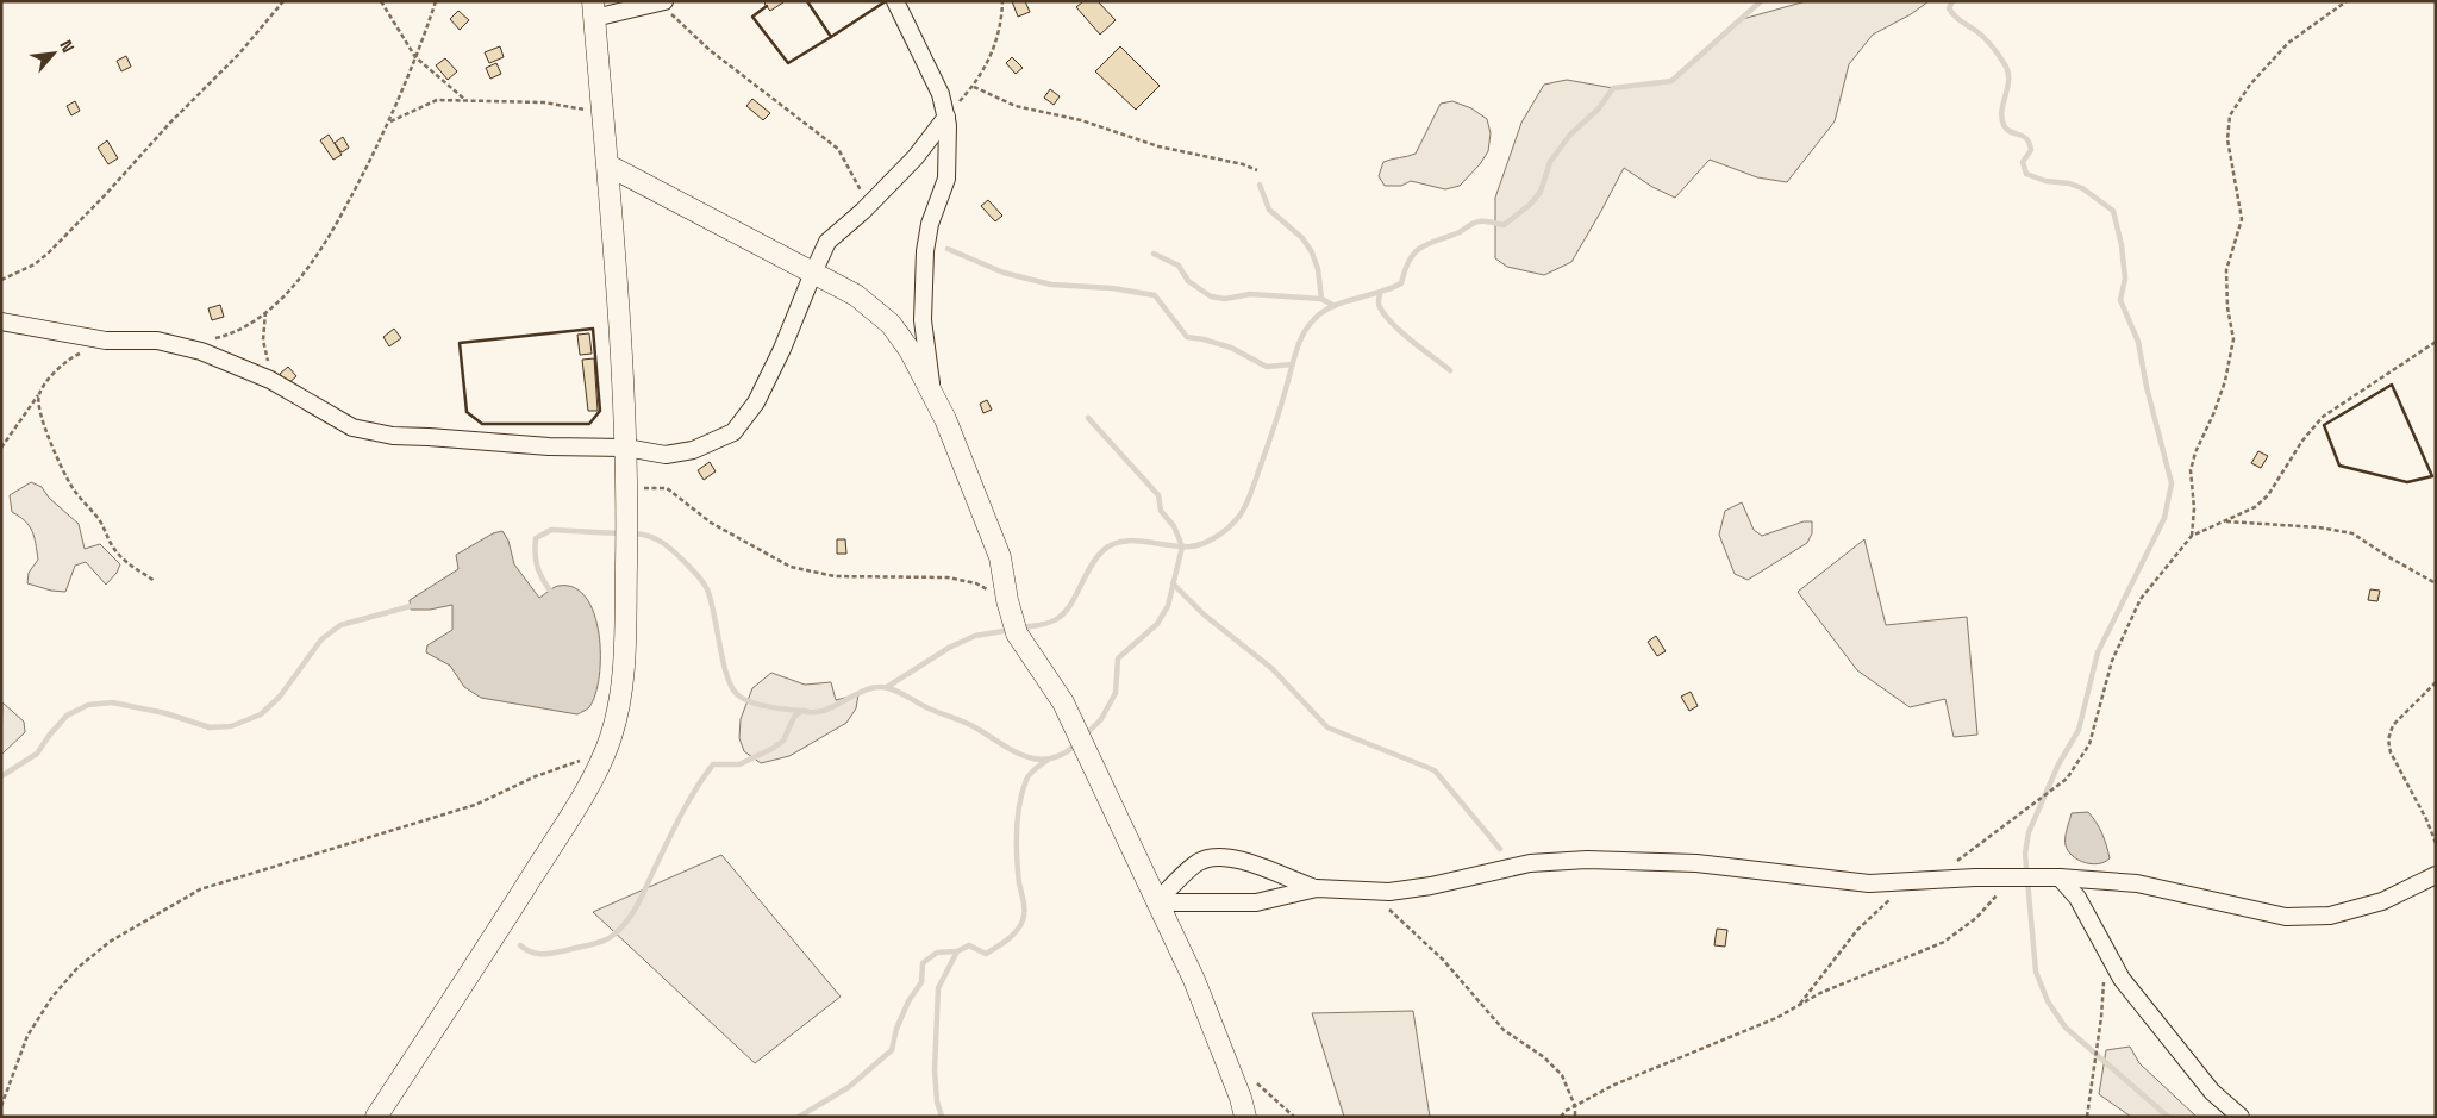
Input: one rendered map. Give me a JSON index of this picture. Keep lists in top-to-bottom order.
{
  "north": "top right"
}
